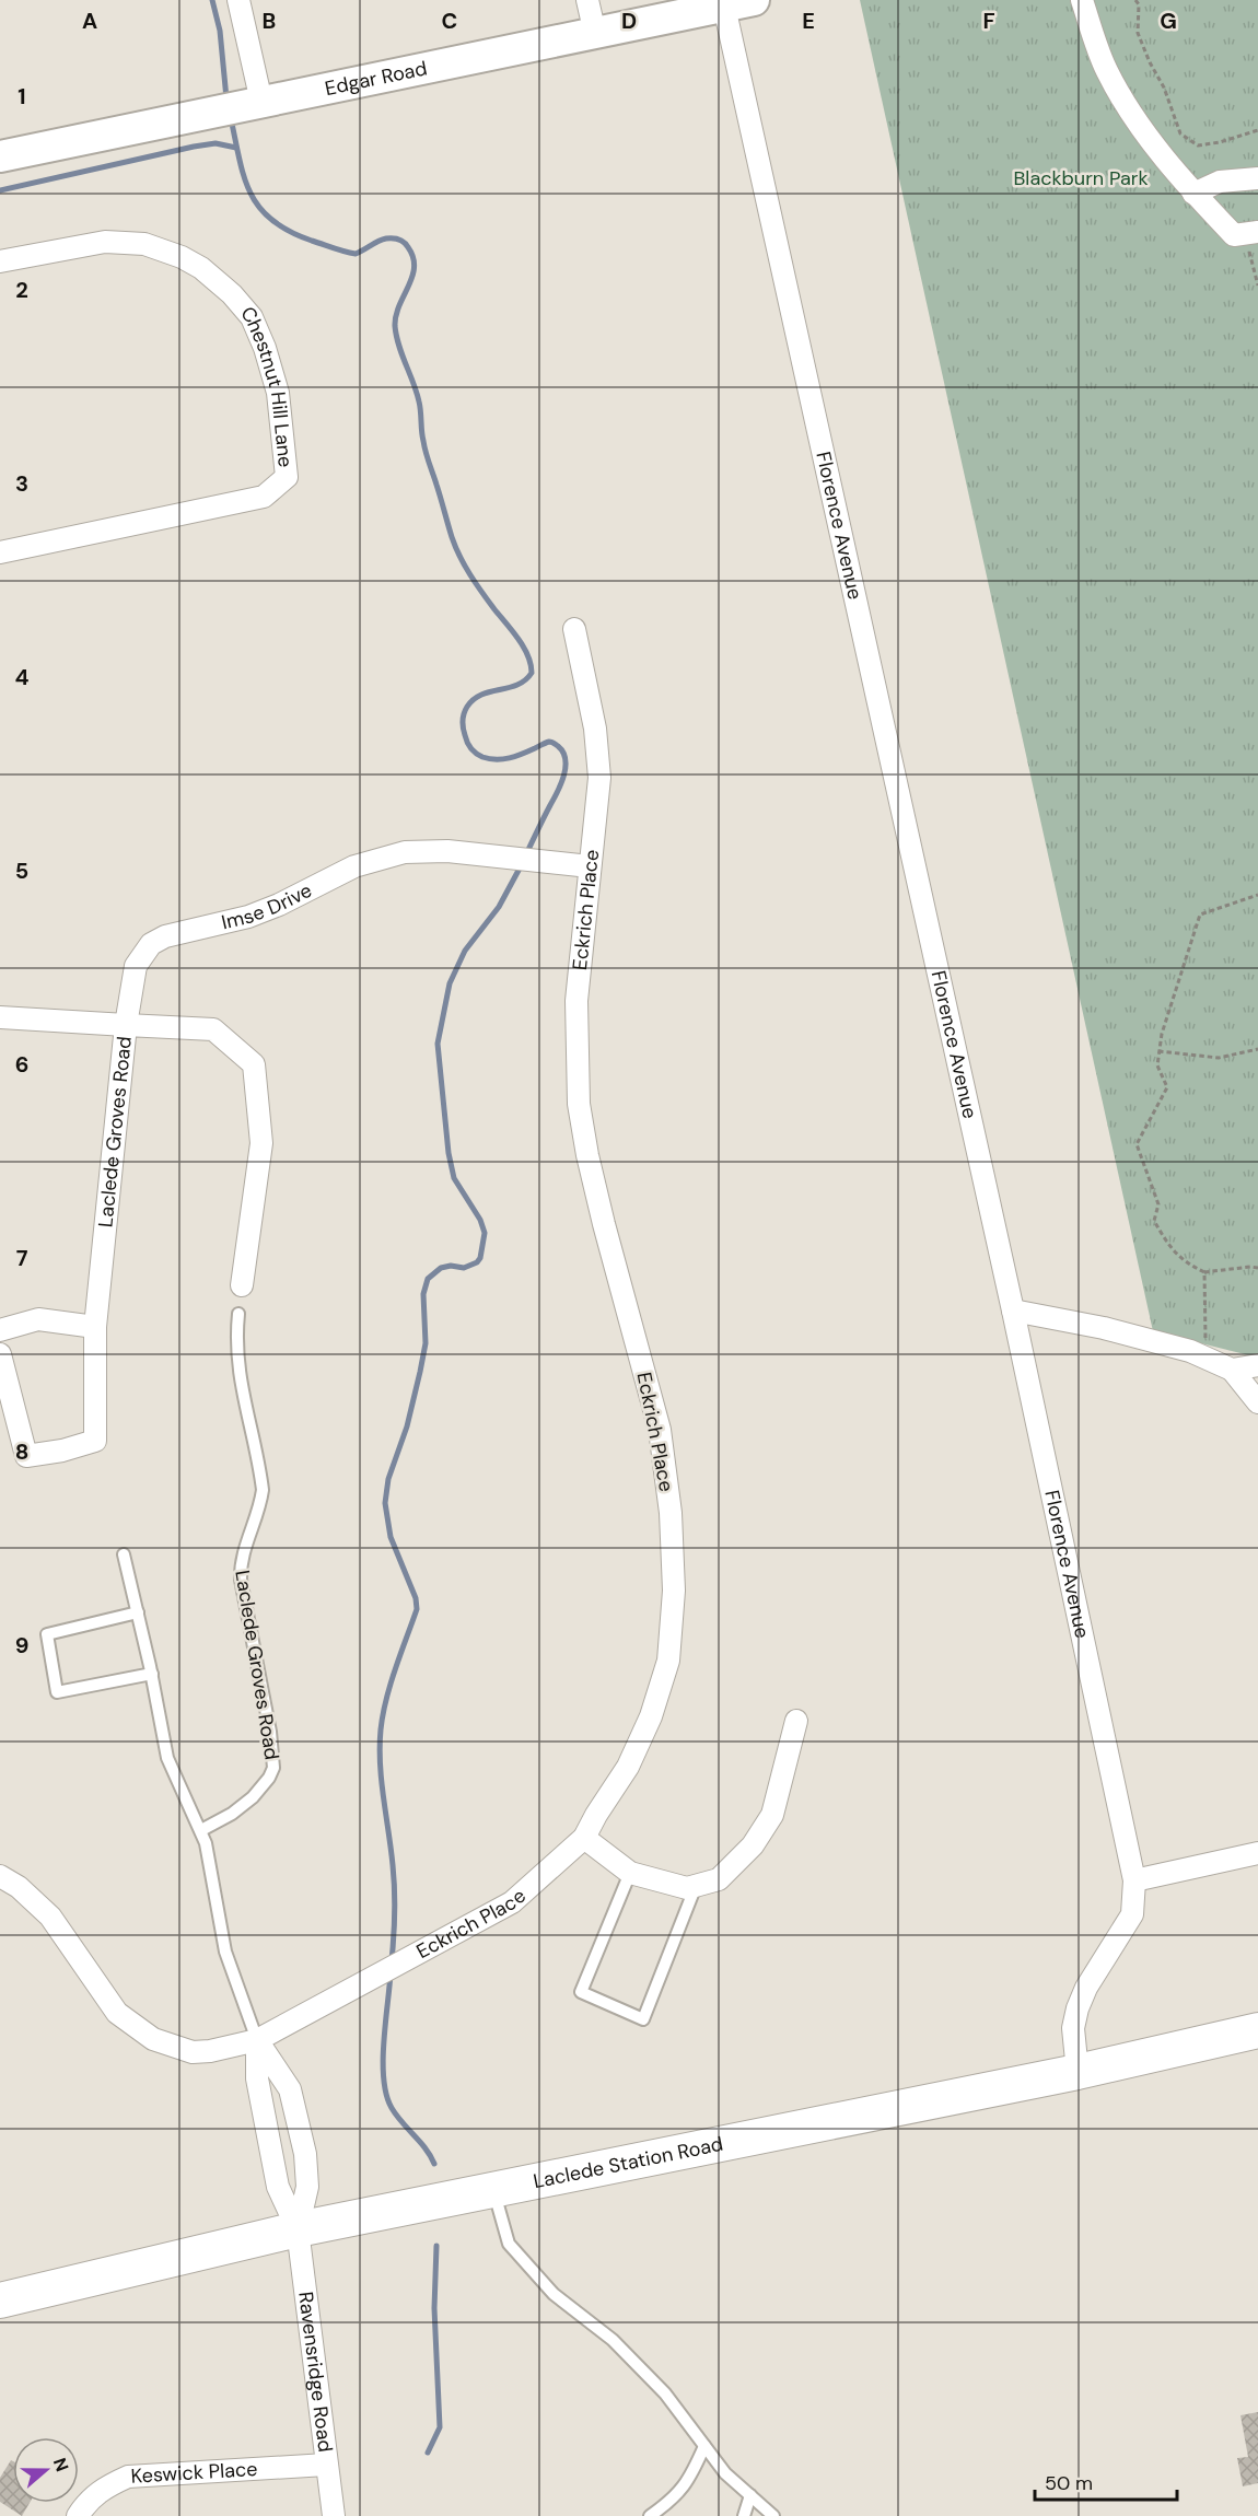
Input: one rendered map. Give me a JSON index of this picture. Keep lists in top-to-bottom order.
{
  "streets": {
    "main road": ["Laclede Station Road"],
    "street": [
      "Edgar Road",
      "Chestnut Hill Lane",
      "Florence Avenue",
      "Imse Drive",
      "Eckrich Place",
      "Laclede Groves Road",
      "Ravensridge Road",
      "Keswick Place"
    ]
  },
  "crossings": [
    ["Edgar Road", "Florence Avenue"],
    ["Florence Avenue", "Laclede Station Road"],
    ["Imse Drive", "Eckrich Place"],
    ["Imse Drive", "Laclede Groves Road"],
    ["Laclede Station Road", "Ravensridge Road"],
    ["Ravensridge Road", "Keswick Place"]
  ],
  "parks": ["Blackburn Park"],
  "scale_bar": "50 m",
  "north": "right",
  "grid": {
    "columns": [
      "A",
      "B",
      "C",
      "D",
      "E",
      "F",
      "G"
    ],
    "rows": [
      "1",
      "2",
      "3",
      "4",
      "5",
      "6",
      "7",
      "8",
      "9"
    ]
  }
}
